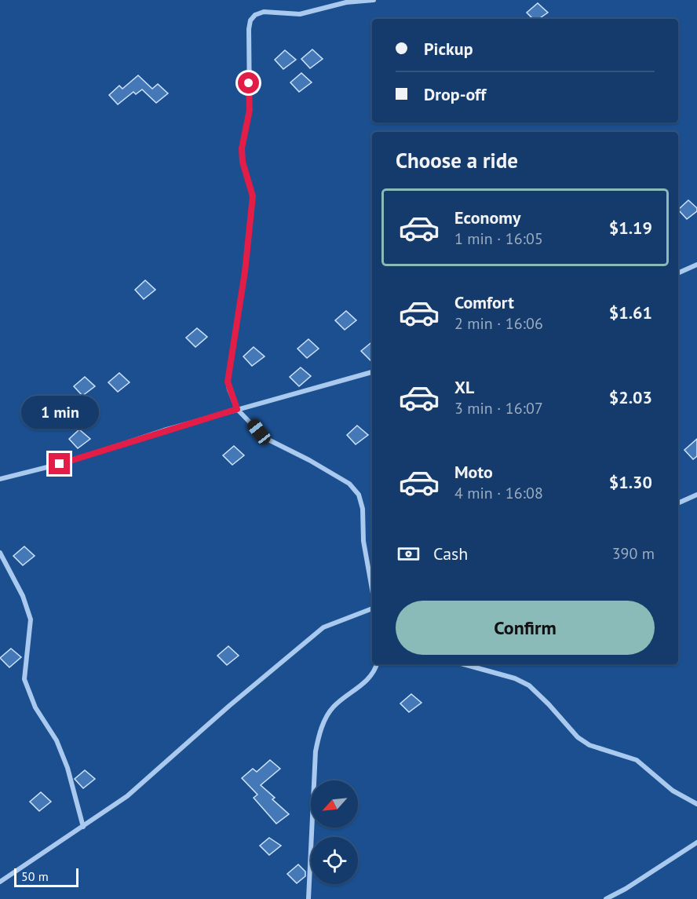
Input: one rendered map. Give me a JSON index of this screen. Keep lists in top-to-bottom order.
{
  "scale_bar": "50 m",
  "north": "bottom left",
  "page": {
    "banner": ["Pickup", "Drop-off"],
    "heading": "Choose a ride",
    "list": [
      {
        "name": "Economy",
        "note": "1 min · 16:05",
        "value": "$1.19"
      },
      {
        "name": "Comfort",
        "note": "2 min · 16:06",
        "value": "$1.61"
      },
      {
        "name": "XL",
        "note": "3 min · 16:07",
        "value": "$2.03"
      },
      {
        "name": "Moto",
        "note": "4 min · 16:08",
        "value": "$1.30"
      }
    ],
    "bubble": "1 min",
    "pay": ["Cash", "390 m"],
    "buttons": "Confirm",
    "scale": "50 m"
  }
}
